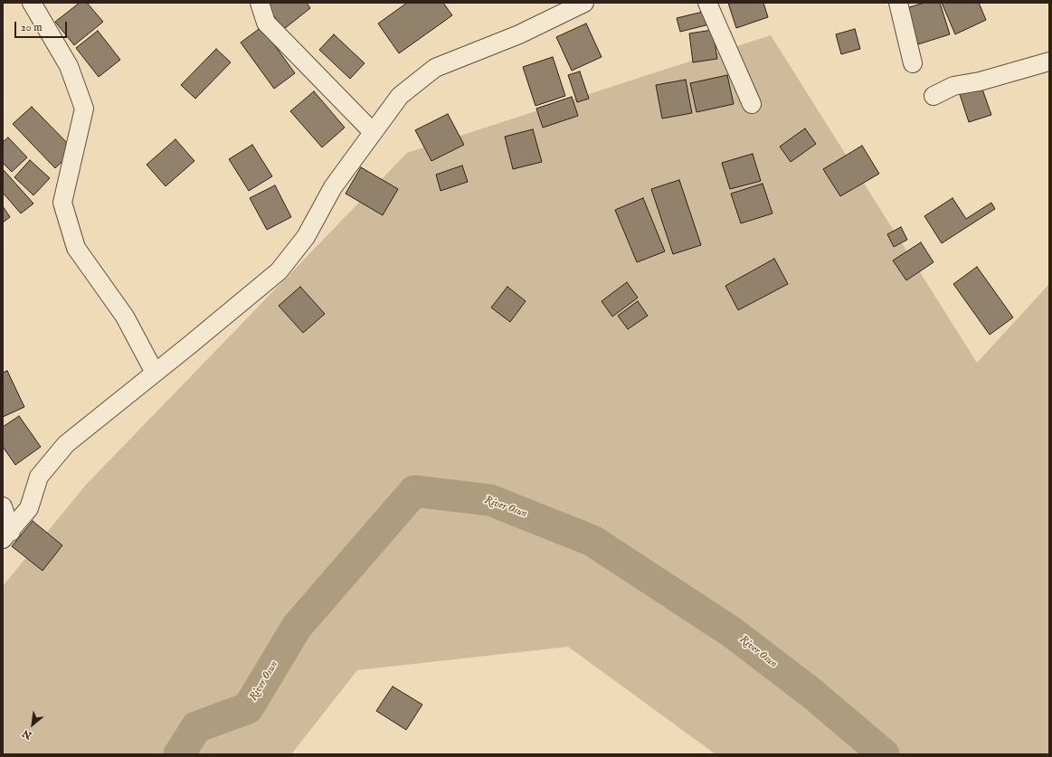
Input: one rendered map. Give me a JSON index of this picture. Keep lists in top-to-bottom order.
{
  "water": ["River Osun"],
  "scale_bar": "20 m",
  "north": "bottom left"
}
